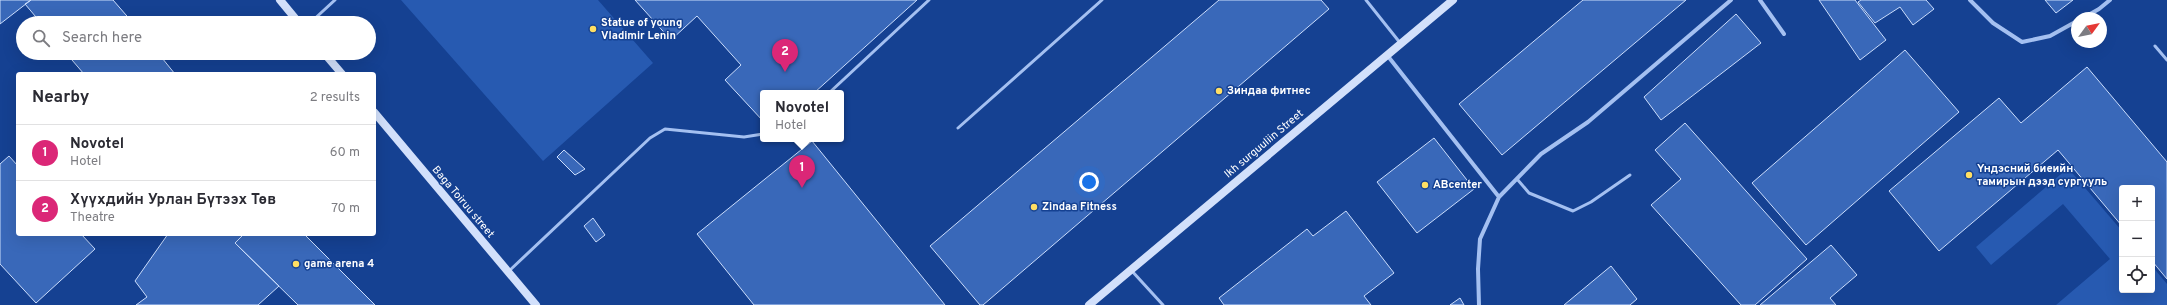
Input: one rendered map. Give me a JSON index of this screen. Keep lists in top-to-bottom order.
{
  "streets": {
    "main road": ["Ikh surguuliin Street", "Baga Toiruu street"]
  },
  "places": [
    "Statue of young Vladimir Lenin",
    "Зиндаа фитнес",
    "Үндэсний биеийн тамирын дээд сургууль",
    "ABcenter",
    "Zindaa Fitness",
    "game arena 4"
  ],
  "north": "top right",
  "page": {
    "search": "Search here",
    "pins": ["2", "1"],
    "heading": ["Nearby", "2 results"],
    "popup": ["Novotel", "Hotel"],
    "list": [
      {
        "mark": "1",
        "name": "Novotel",
        "note": "Hotel",
        "value": "60 m"
      },
      {
        "mark": "2",
        "name": "Хүүхдийн Урлан Бүтээх Төв",
        "note": "Theatre",
        "value": "70 m"
      }
    ],
    "map_buttons": ["+", "−"]
  }
}
